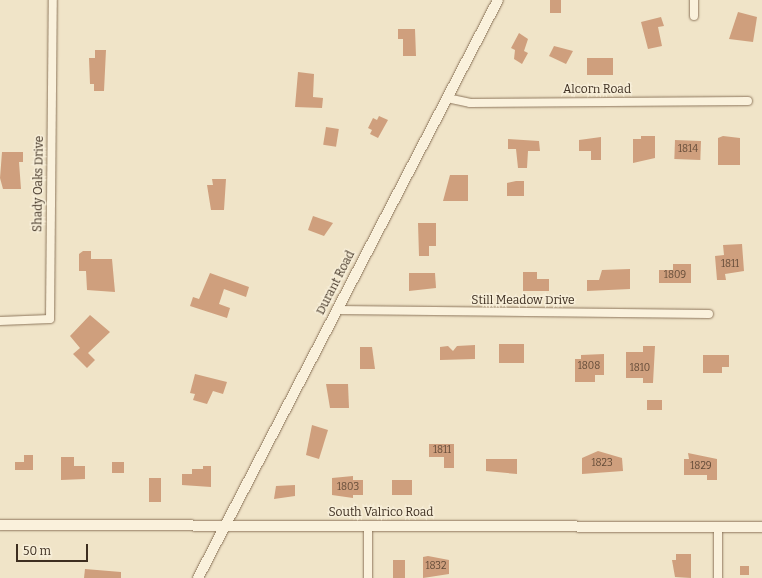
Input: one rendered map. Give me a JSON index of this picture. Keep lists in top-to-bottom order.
{
  "streets": {
    "street": [
      "Alcorn Road",
      "Shady Oaks Drive",
      "Durant Road",
      "Still Meadow Drive",
      "South Valrico Road"
    ]
  },
  "crossings": [
    ["Alcorn Road", "Durant Road"],
    ["Durant Road", "Still Meadow Drive"],
    ["Durant Road", "South Valrico Road"]
  ],
  "house_numbers": [
    "1814",
    "1811",
    "1809",
    "1808",
    "1810",
    "1811",
    "1823",
    "1829",
    "1803",
    "1832"
  ],
  "scale_bar": "50 m"
}
